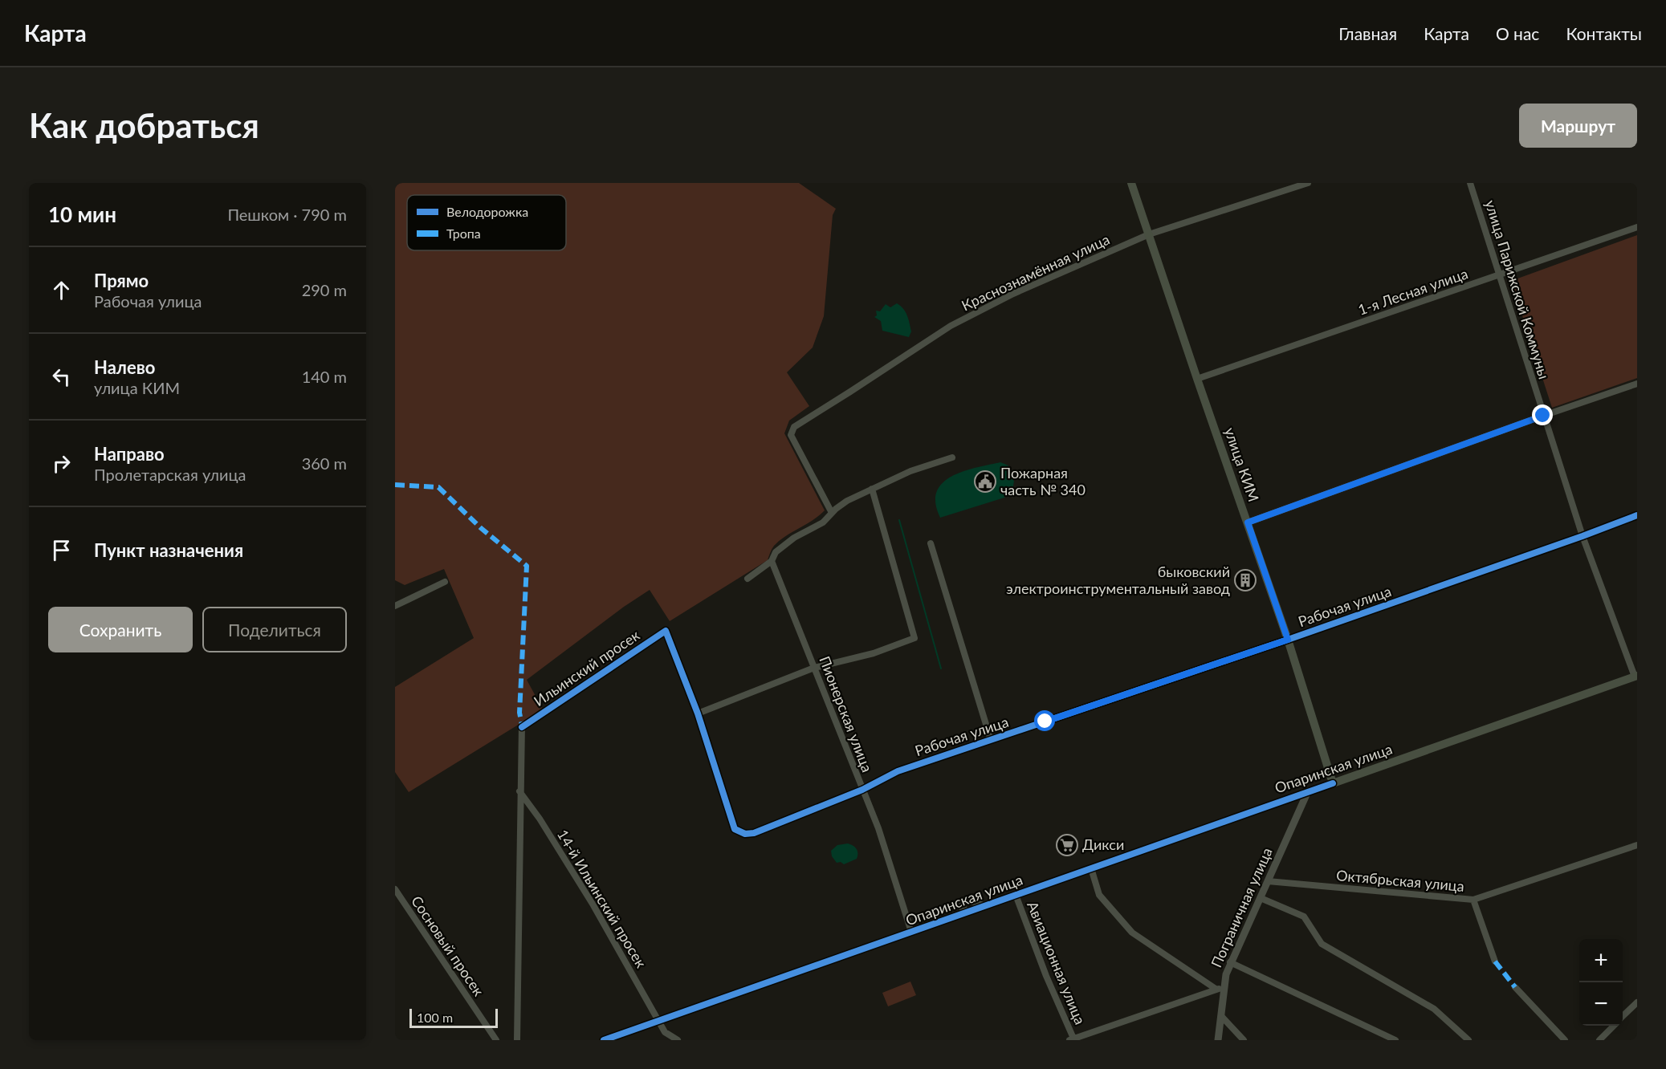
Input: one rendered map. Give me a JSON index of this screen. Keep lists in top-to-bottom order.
{
  "streets": {
    "main road": ["улица КИМ", "Опаринская улица"],
    "street": [
      "Краснознамённая улица",
      "улица Парижской Коммуны",
      "1-я Лесная улица",
      "Рабочая улица",
      "Ильинский просек",
      "Пионерская улица",
      "Октябрьская улица",
      "14-й Ильинский просек",
      "Пограничная улица",
      "Сосновый просек",
      "Авиационная улица"
    ]
  },
  "crossings": [
    ["Краснознамённая улица", "улица КИМ"],
    ["улица Парижской Коммуны", "1-я Лесная улица"],
    ["улица Парижской Коммуны", "Рабочая улица"],
    ["улица Парижской Коммуны", "Опаринская улица"],
    ["1-я Лесная улица", "улица КИМ"],
    ["улица КИМ", "Рабочая улица"],
    ["улица КИМ", "Опаринская улица"],
    ["Рабочая улица", "Ильинский просек"],
    ["Рабочая улица", "Пионерская улица"],
    ["Ильинский просек", "14-й Ильинский просек"],
    ["Пионерская улица", "Опаринская улица"],
    ["Опаринская улица", "14-й Ильинский просек"],
    ["Опаринская улица", "Пограничная улица"],
    ["Опаринская улица", "Авиационная улица"],
    ["Октябрьская улица", "Пограничная улица"]
  ],
  "places": {
    "public building": ["Пожарная часть № 340"],
    "building": ["быковский электроинструментальный завод"],
    "supermarket": ["Дикси"]
  },
  "legend": ["Велодорожка", "Тропа"],
  "scale_bar": "100 m",
  "page": {
    "header": "Карта",
    "nav": [
      "Главная",
      "Карта",
      "О нас",
      "Контакты"
    ],
    "buttons": [
      "Маршрут",
      ["Сохранить", "Поделиться"]
    ],
    "title": "Как добраться",
    "heading": ["10 мин", "Пешком · 790 m"],
    "list": [
      ["Прямо", "Рабочая улица", "290 m"],
      ["Налево", "улица КИМ", "140 m"],
      ["Направо", "Пролетарская улица", "360 m"],
      "Пункт назначения"
    ],
    "map_buttons": ["+", "−"],
    "scale": "100 m"
  }
}
